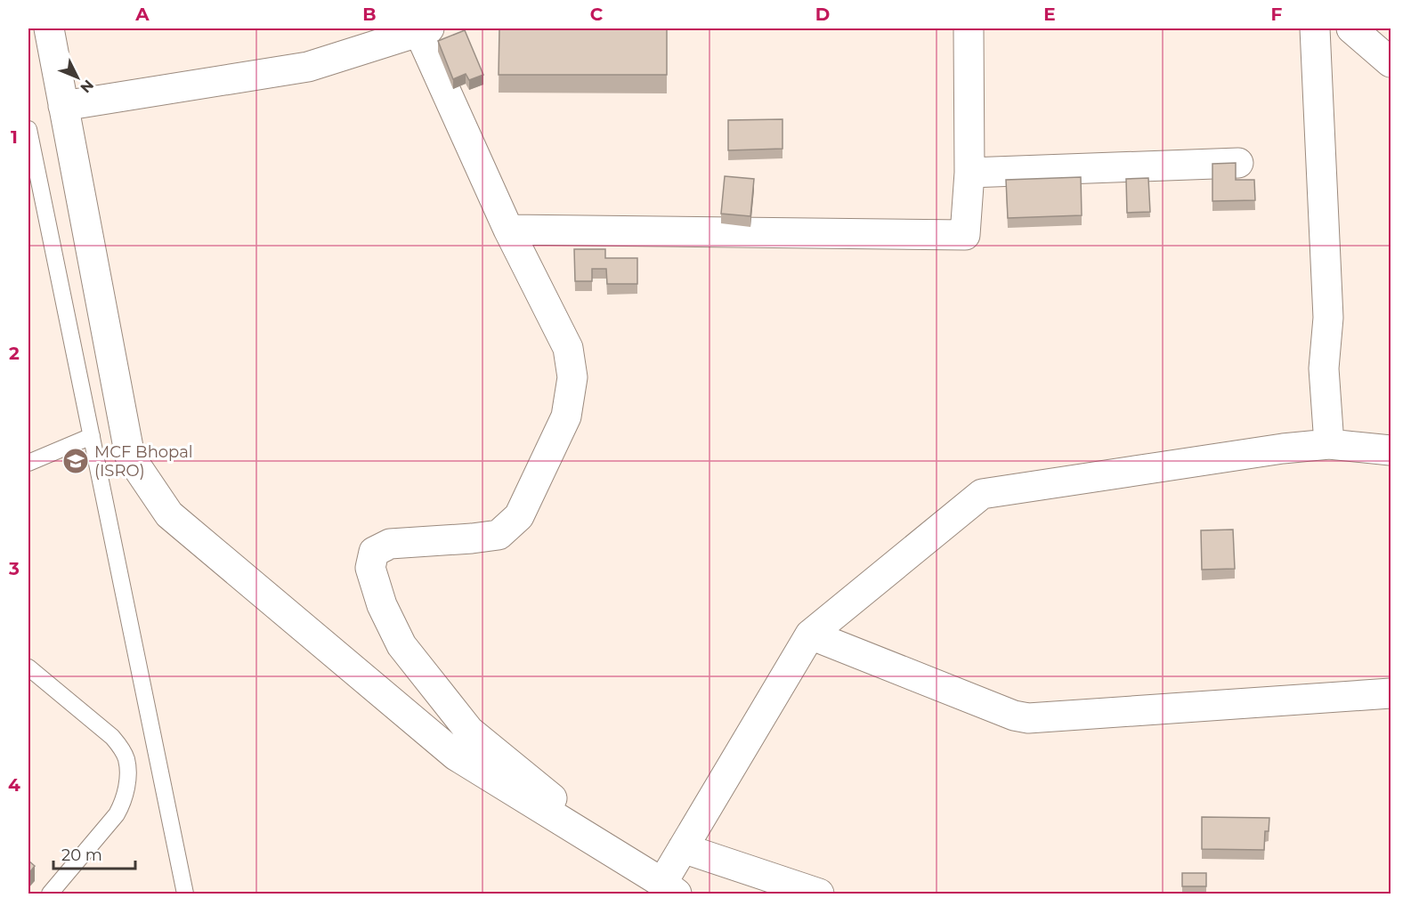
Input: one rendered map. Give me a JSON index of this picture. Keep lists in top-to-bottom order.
{
  "places": {
    "school or university": ["MCF Bhopal (ISRO)"]
  },
  "scale_bar": "20 m",
  "north": "bottom right",
  "grid": {
    "columns": [
      "A",
      "B",
      "C",
      "D",
      "E",
      "F"
    ],
    "rows": [
      "1",
      "2",
      "3",
      "4"
    ]
  }
}
